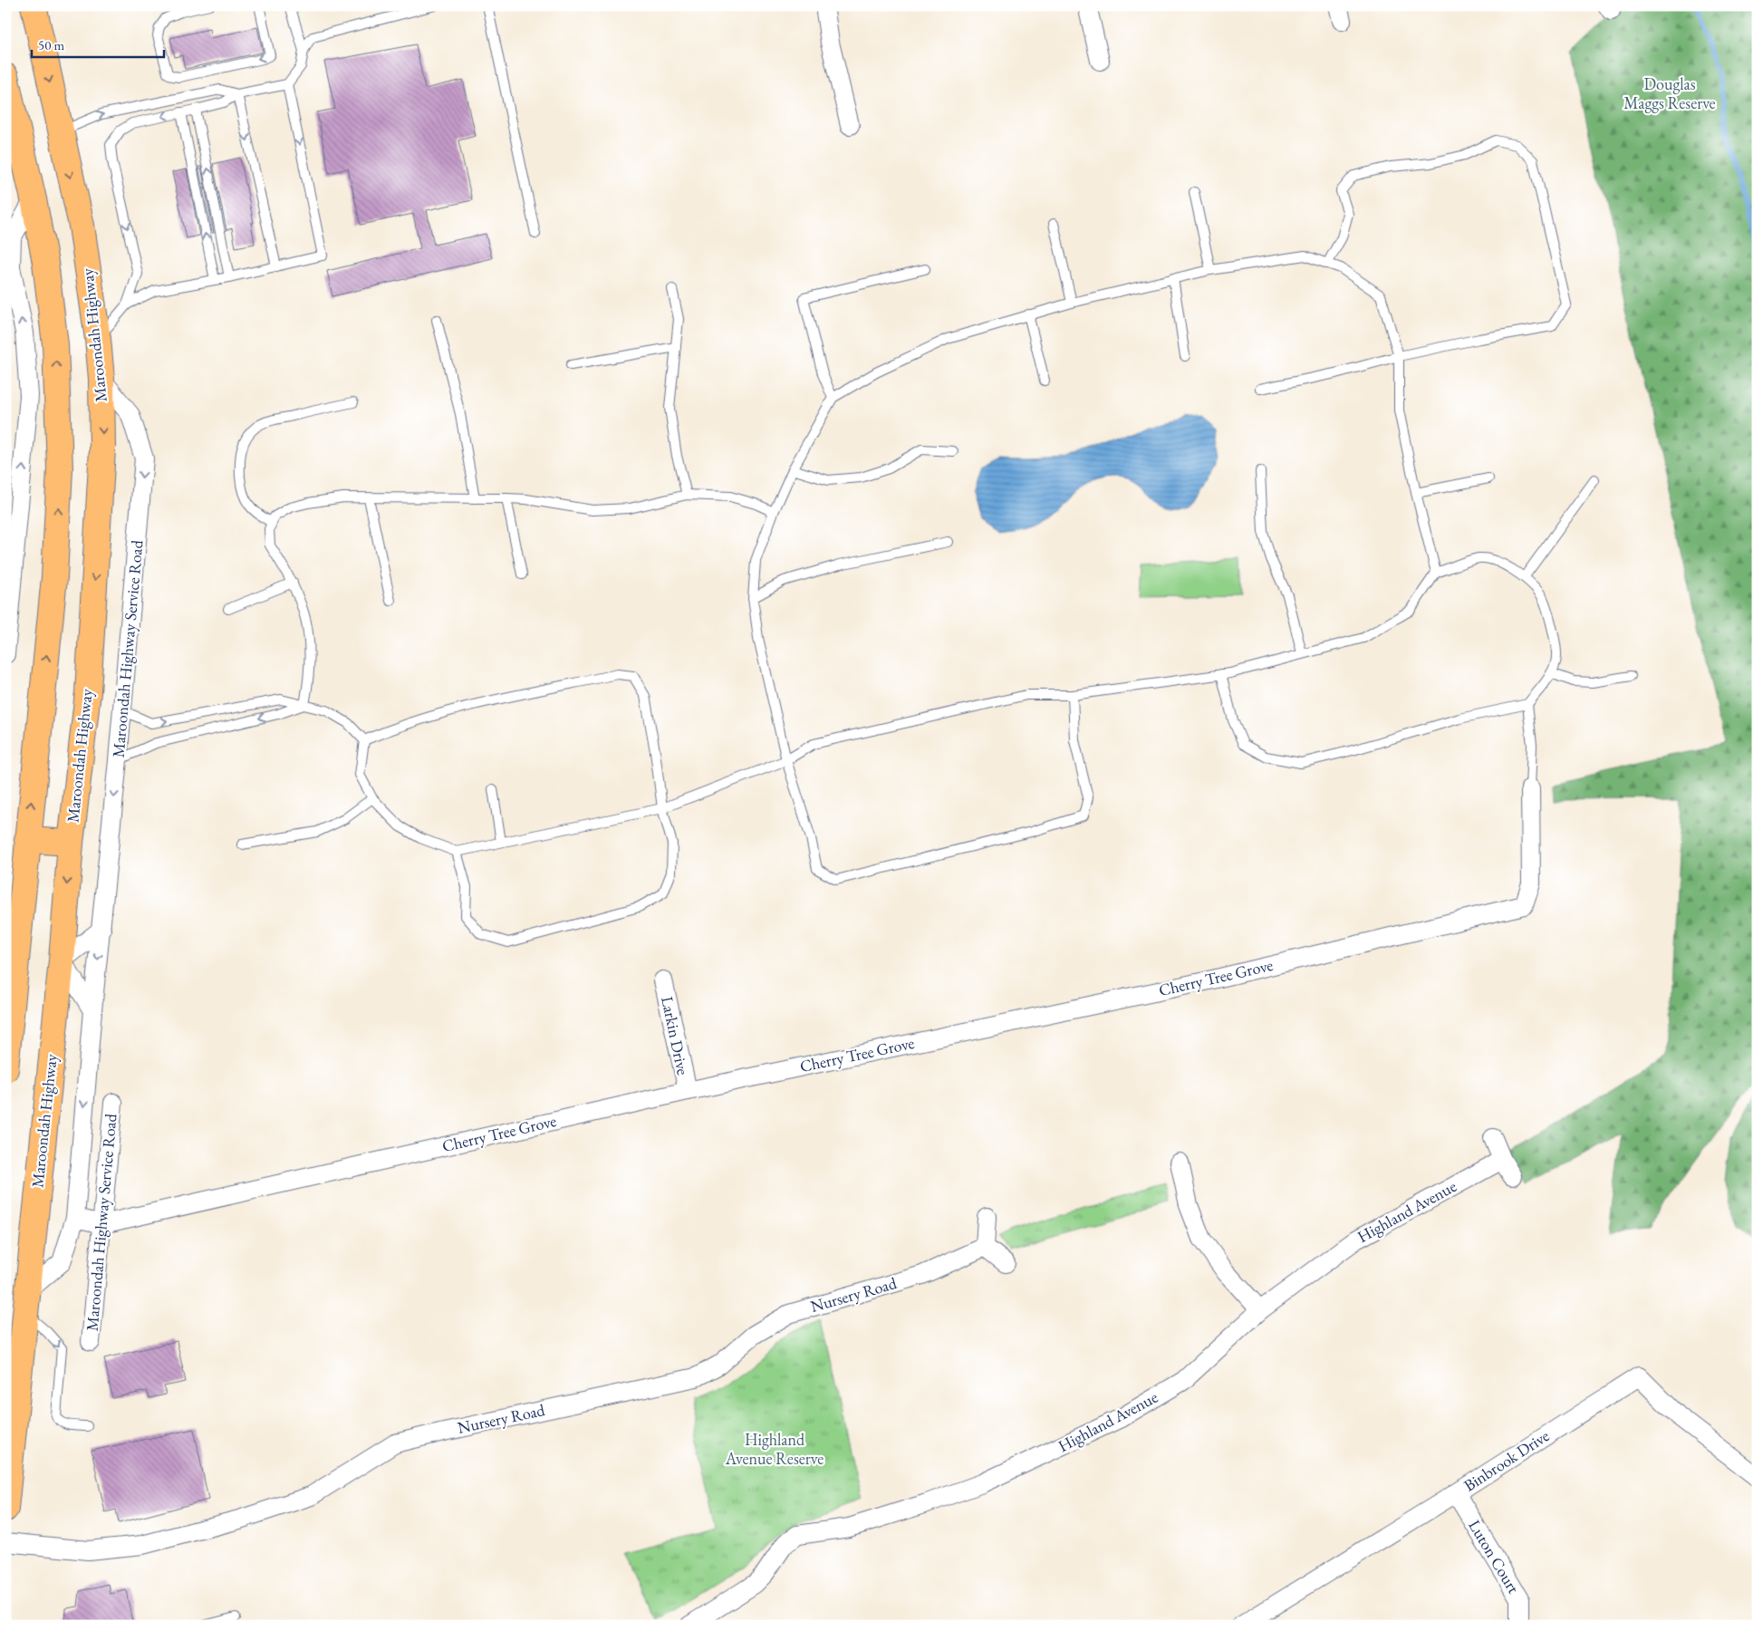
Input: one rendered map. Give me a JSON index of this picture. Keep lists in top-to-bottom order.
{
  "streets": {
    "highway": ["Maroondah Highway"],
    "street": [
      "Maroondah Highway Service Road",
      "Cherry Tree Grove",
      "Larkin Drive",
      "Highland Avenue",
      "Nursery Road",
      "Binbrook Drive",
      "Luton Court"
    ]
  },
  "crossings": [
    ["Maroondah Highway", "Maroondah Highway Service Road"],
    ["Maroondah Highway Service Road", "Cherry Tree Grove"],
    ["Cherry Tree Grove", "Larkin Drive"],
    ["Binbrook Drive", "Luton Court"]
  ],
  "parks": ["Douglas Maggs Reserve", "Highland Avenue Reserve"],
  "scale_bar": "50 m"
}
